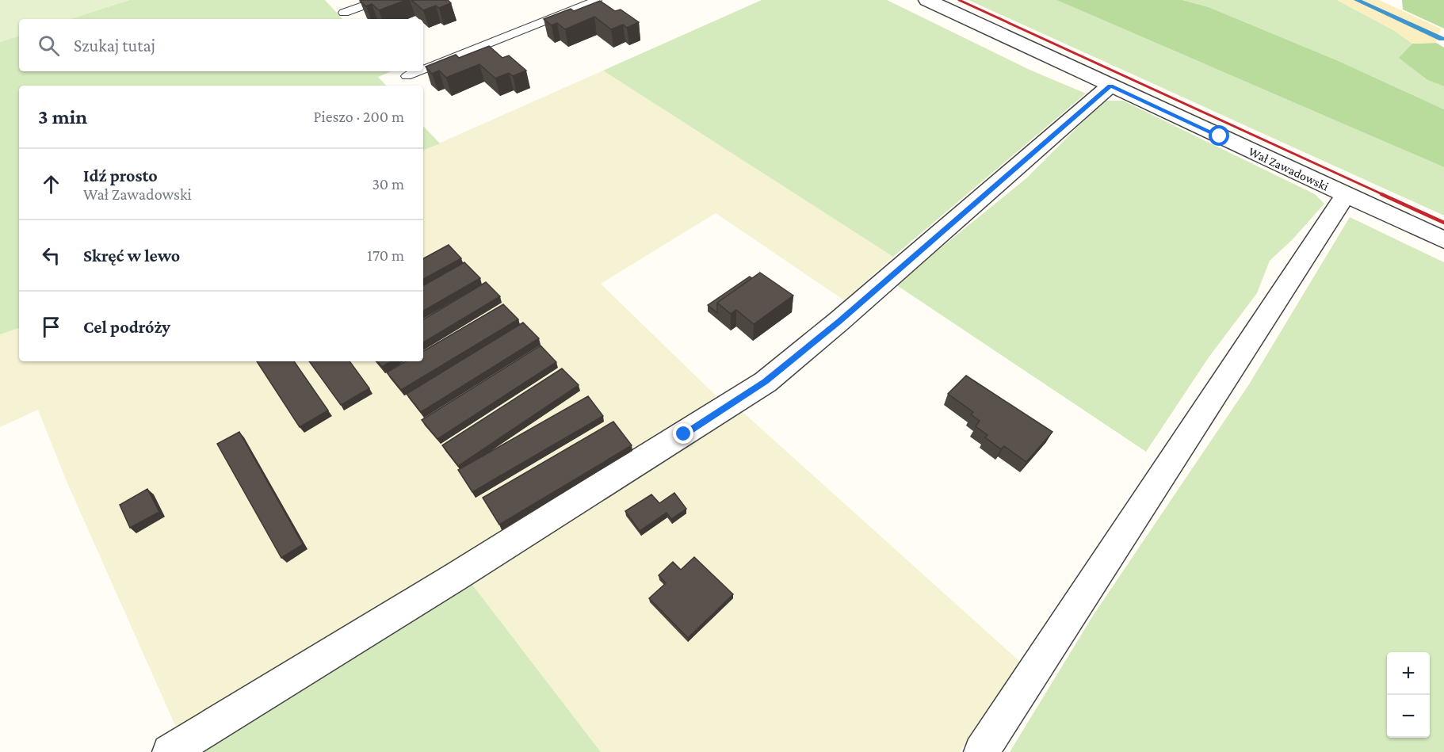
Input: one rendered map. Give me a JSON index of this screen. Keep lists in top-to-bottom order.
{
  "streets": {
    "street": ["Wał Zawadowski"]
  },
  "page": {
    "search": "Szukaj tutaj",
    "heading": ["3 min", "Pieszo · 200 m"],
    "list": [
      ["Idź prosto", "Wał Zawadowski", "30 m"],
      ["Skręć w lewo", "170 m"],
      "Cel podróży"
    ],
    "map_buttons": ["+", "−"]
  }
}
